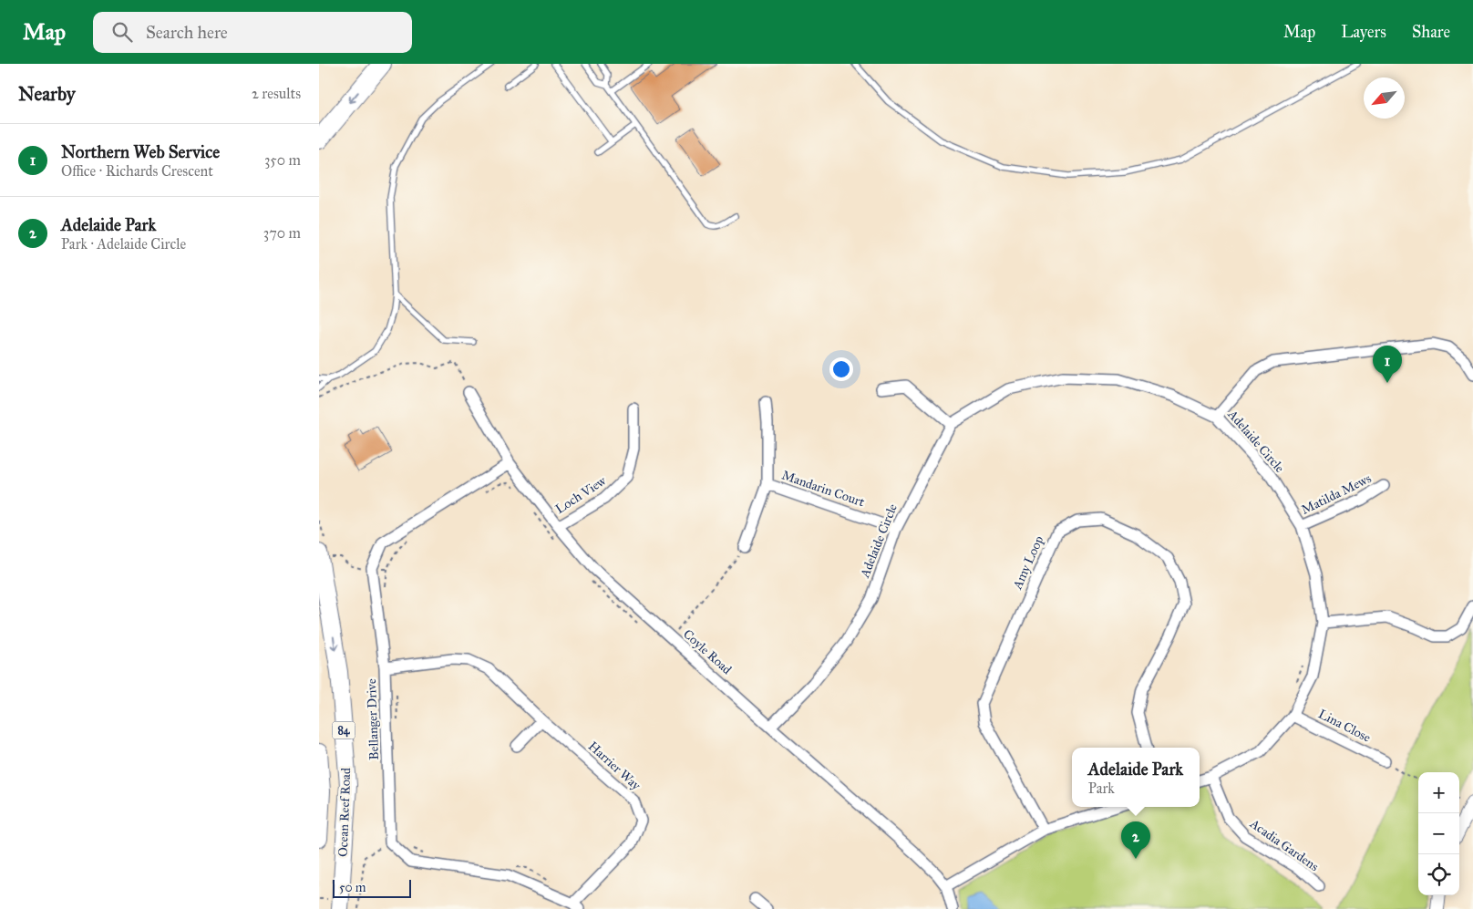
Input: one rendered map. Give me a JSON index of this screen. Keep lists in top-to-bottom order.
{
  "streets": {
    "main road": ["84", "Ocean Reef Road"],
    "street": [
      "Adelaide Circle",
      "Mandarin Court",
      "Matilda Mews",
      "Loch View",
      "Amy Loop",
      "Coyle Road",
      "Bellanger Drive",
      "Lina Close",
      "Harrier Way",
      "Acadia Gardens"
    ]
  },
  "crossings": [
    ["Adelaide Circle", "Mandarin Court"],
    ["Adelaide Circle", "Matilda Mews"],
    ["Adelaide Circle", "Coyle Road"],
    ["Adelaide Circle", "Lina Close"],
    ["Adelaide Circle", "Acadia Gardens"],
    ["Loch View", "Coyle Road"],
    ["Coyle Road", "Bellanger Drive"],
    ["Bellanger Drive", "Harrier Way"]
  ],
  "one_way": ["Ocean Reef Road"],
  "scale_bar": "50 m",
  "north": "bottom left",
  "page": {
    "header": "Map",
    "search": "Search here",
    "nav": ["Map", "Layers", "Share"],
    "heading": ["Nearby", "2 results"],
    "list": [
      {
        "mark": "1",
        "name": "Northern Web Service",
        "note": "Office · Richards Crescent",
        "value": "350 m"
      },
      {
        "mark": "2",
        "name": "Adelaide Park",
        "note": "Park · Adelaide Circle",
        "value": "370 m"
      }
    ],
    "pins": ["1", "2"],
    "popup": ["Adelaide Park", "Park"],
    "map_buttons": ["+", "−"],
    "scale": "50 m"
  }
}
